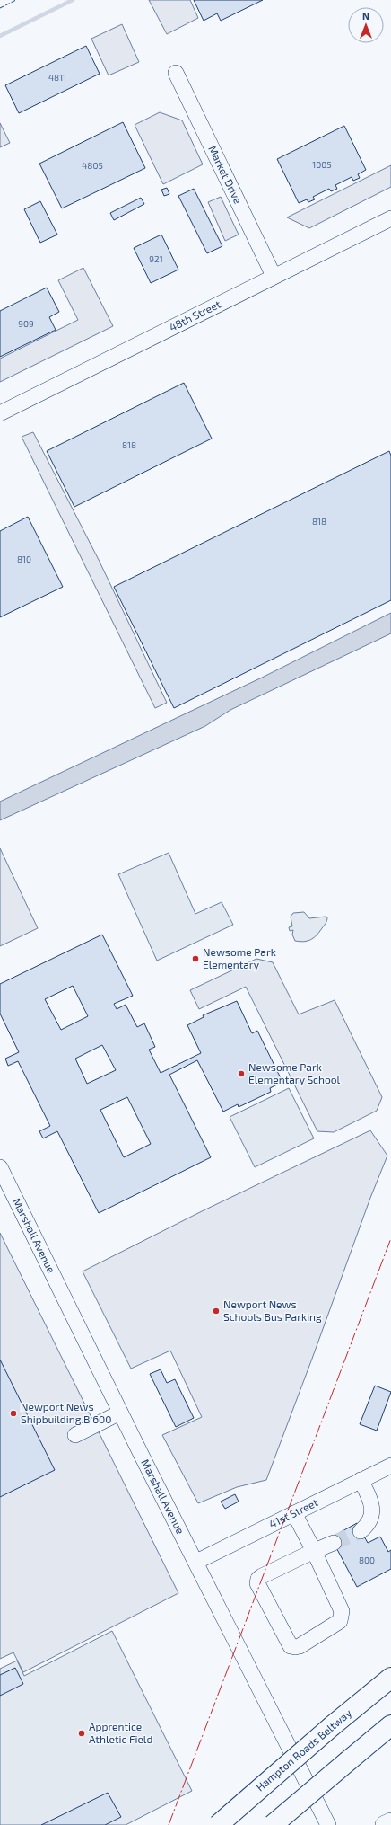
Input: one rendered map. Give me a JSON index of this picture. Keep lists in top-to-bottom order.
{
  "streets": {
    "highway": ["Hampton Roads Beltway"],
    "street": [
      "Market Drive",
      "48th Street",
      "Marshall Avenue",
      "41st Street"
    ]
  },
  "crossings": [
    ["Market Drive", "48th Street"],
    ["Marshall Avenue", "41st Street"]
  ],
  "places": [
    "Newsome Park Elementary",
    "Newsome Park Elementary School",
    "Newport News Schools Bus Parking",
    "Newport News Shipbuilding B 600",
    "Apprentice Athletic Field"
  ],
  "house_numbers": [
    "4811",
    "1005",
    "4805",
    "921",
    "909",
    "818",
    "818",
    "810",
    "800"
  ],
  "north": "top"
}
